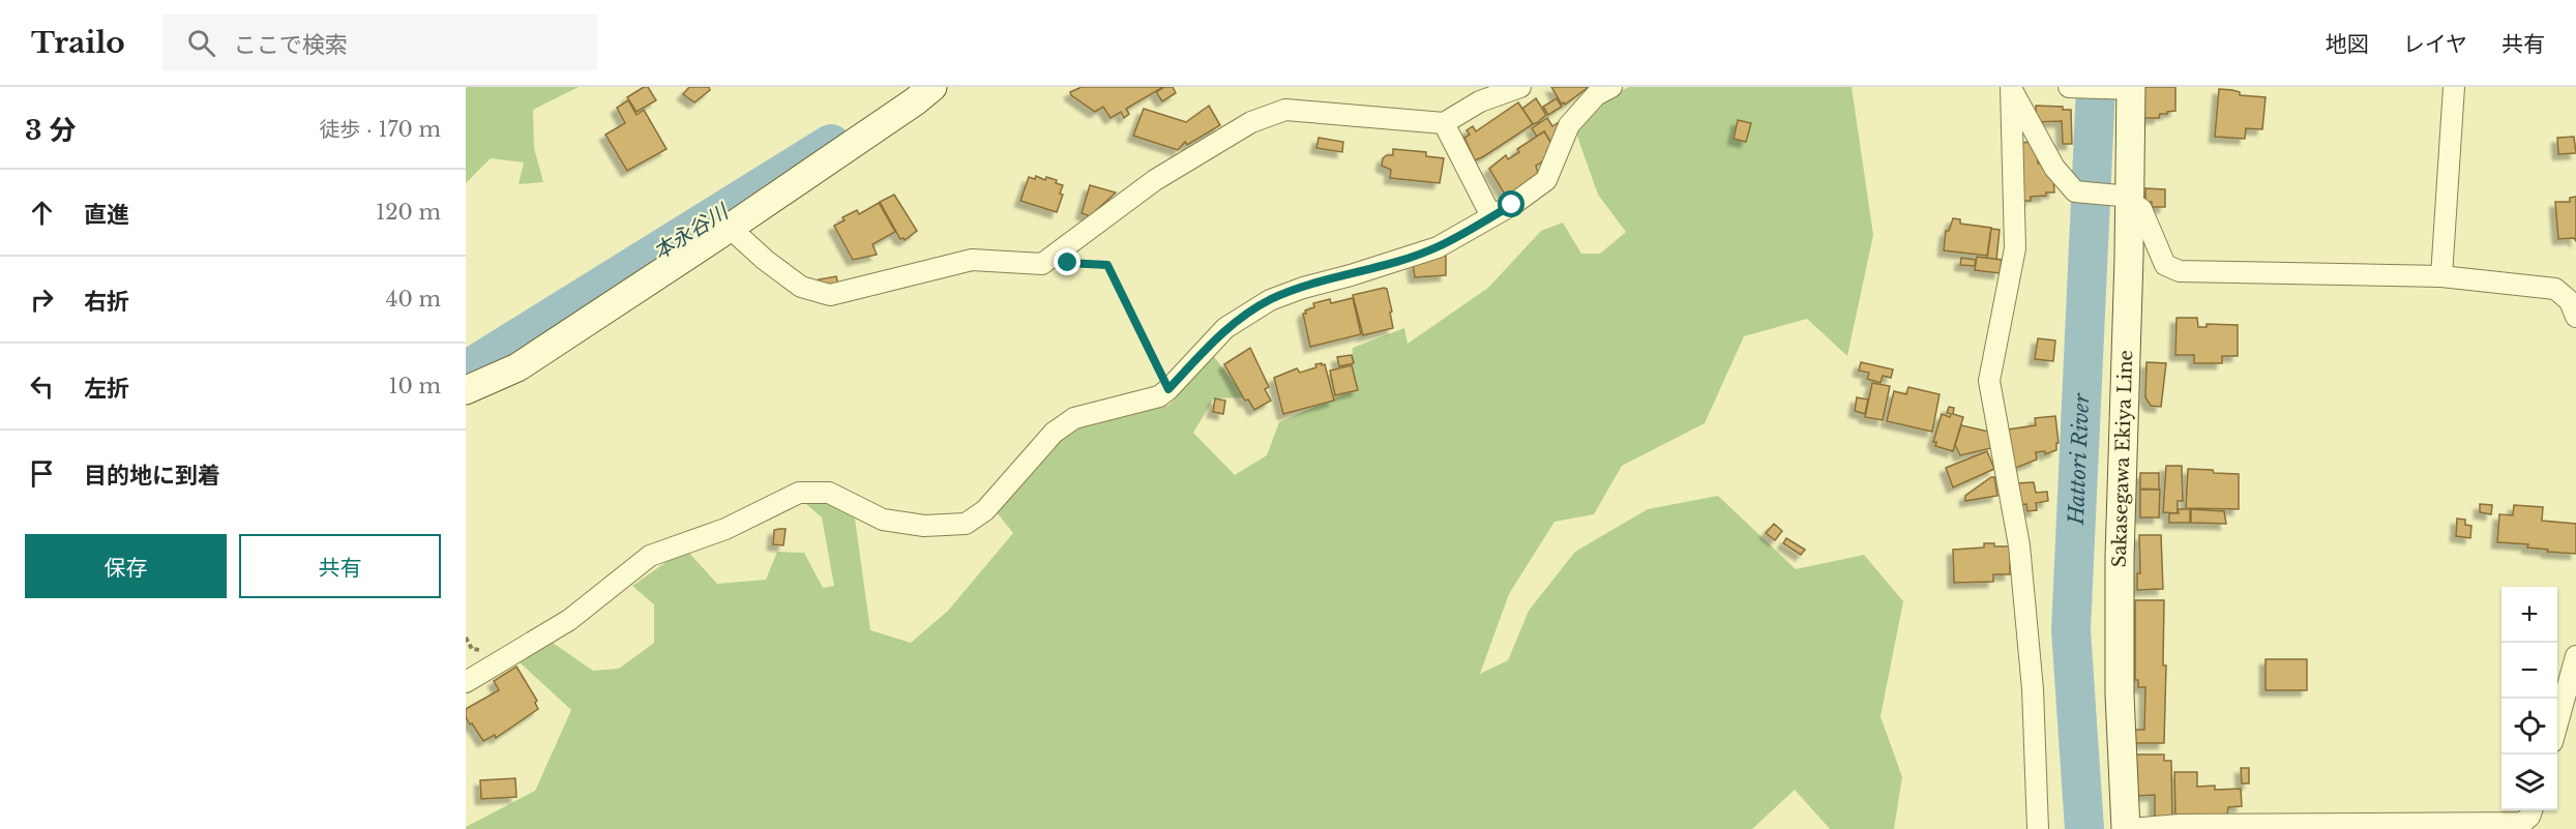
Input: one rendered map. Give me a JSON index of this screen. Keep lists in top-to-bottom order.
{
  "streets": {
    "main road": ["Sakasegawa Ekiya Line"]
  },
  "water": ["本永谷川", "Hattori River"],
  "page": {
    "header": "Trailo",
    "search": "ここで検索",
    "nav": ["地図", "レイヤ", "共有"],
    "heading": ["3 分", "徒歩 · 170 m"],
    "list": [
      ["直進", "120 m"],
      ["右折", "40 m"],
      ["左折", "10 m"],
      "目的地に到着"
    ],
    "buttons": ["保存", "共有"],
    "map_buttons": ["+", "−"]
  }
}
